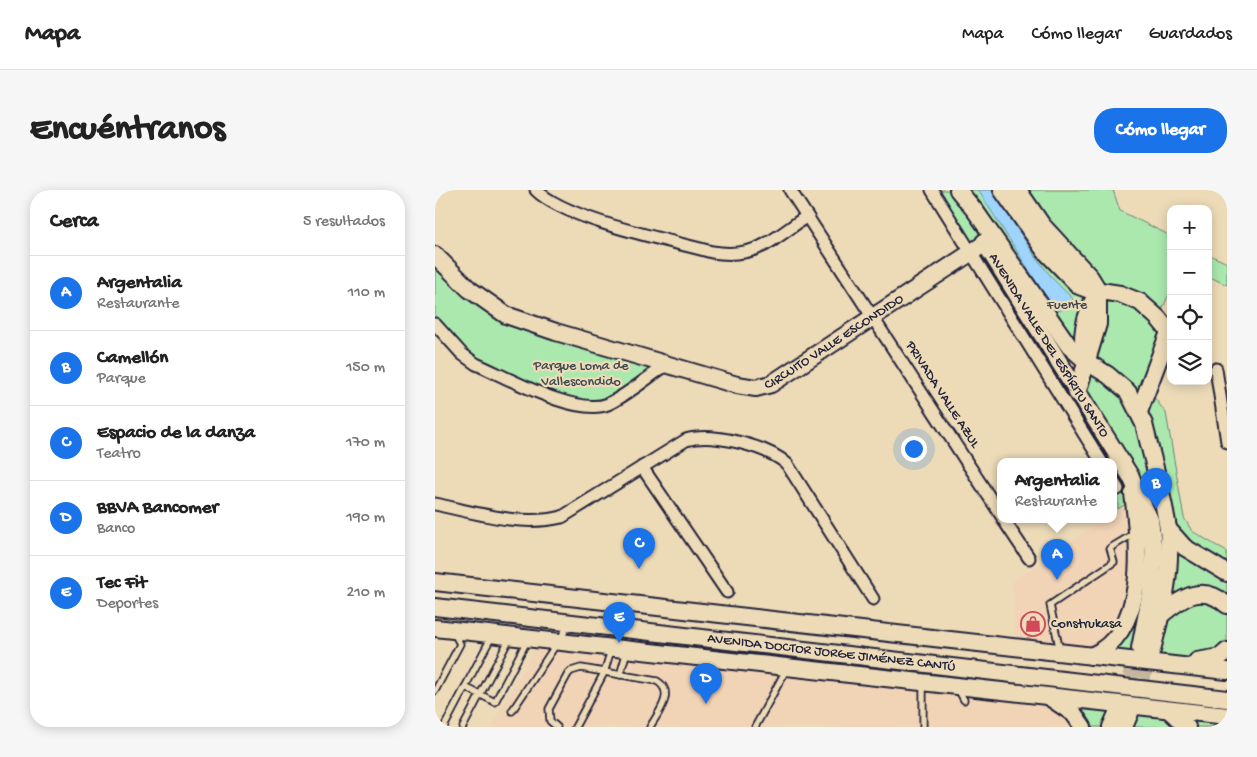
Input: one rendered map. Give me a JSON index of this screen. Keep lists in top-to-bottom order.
{
  "streets": {
    "main road": ["CIRCUITO VALLE ESCONDIDO", "AVENIDA VALLE DEL ESPÍRITU SANTO", "AVENIDA DOCTOR JORGE JIMÉNEZ CANTÚ"],
    "street": ["PRIVADA VALLE AZUL"]
  },
  "crossings": [
    ["CIRCUITO VALLE ESCONDIDO", "AVENIDA VALLE DEL ESPÍRITU SANTO"],
    ["CIRCUITO VALLE ESCONDIDO", "PRIVADA VALLE AZUL"]
  ],
  "parks": ["Fuente", "Parque Loma de Vallescondido"],
  "places": {
    "shop": ["Construkasa"]
  },
  "page": {
    "header": "Mapa",
    "nav": ["Mapa", "Cómo llegar", "Guardados"],
    "buttons": "Cómo llegar",
    "title": "Encuéntranos",
    "heading": ["Cerca", "5 resultados"],
    "map_buttons": ["+", "−"],
    "list": [
      {
        "mark": "A",
        "name": "Argentalia",
        "note": "Restaurante",
        "value": "110 m"
      },
      {
        "mark": "B",
        "name": "Camellón",
        "note": "Parque",
        "value": "150 m"
      },
      {
        "mark": "C",
        "name": "Espacio de la danza",
        "note": "Teatro",
        "value": "170 m"
      },
      {
        "mark": "D",
        "name": "BBVA Bancomer",
        "note": "Banco",
        "value": "190 m"
      },
      {
        "mark": "E",
        "name": "Tec Fit",
        "note": "Deportes",
        "value": "210 m"
      }
    ],
    "popup": ["Argentalia", "Restaurante"],
    "pins": [
      "B",
      "C",
      "A",
      "E",
      "D"
    ]
  }
}
